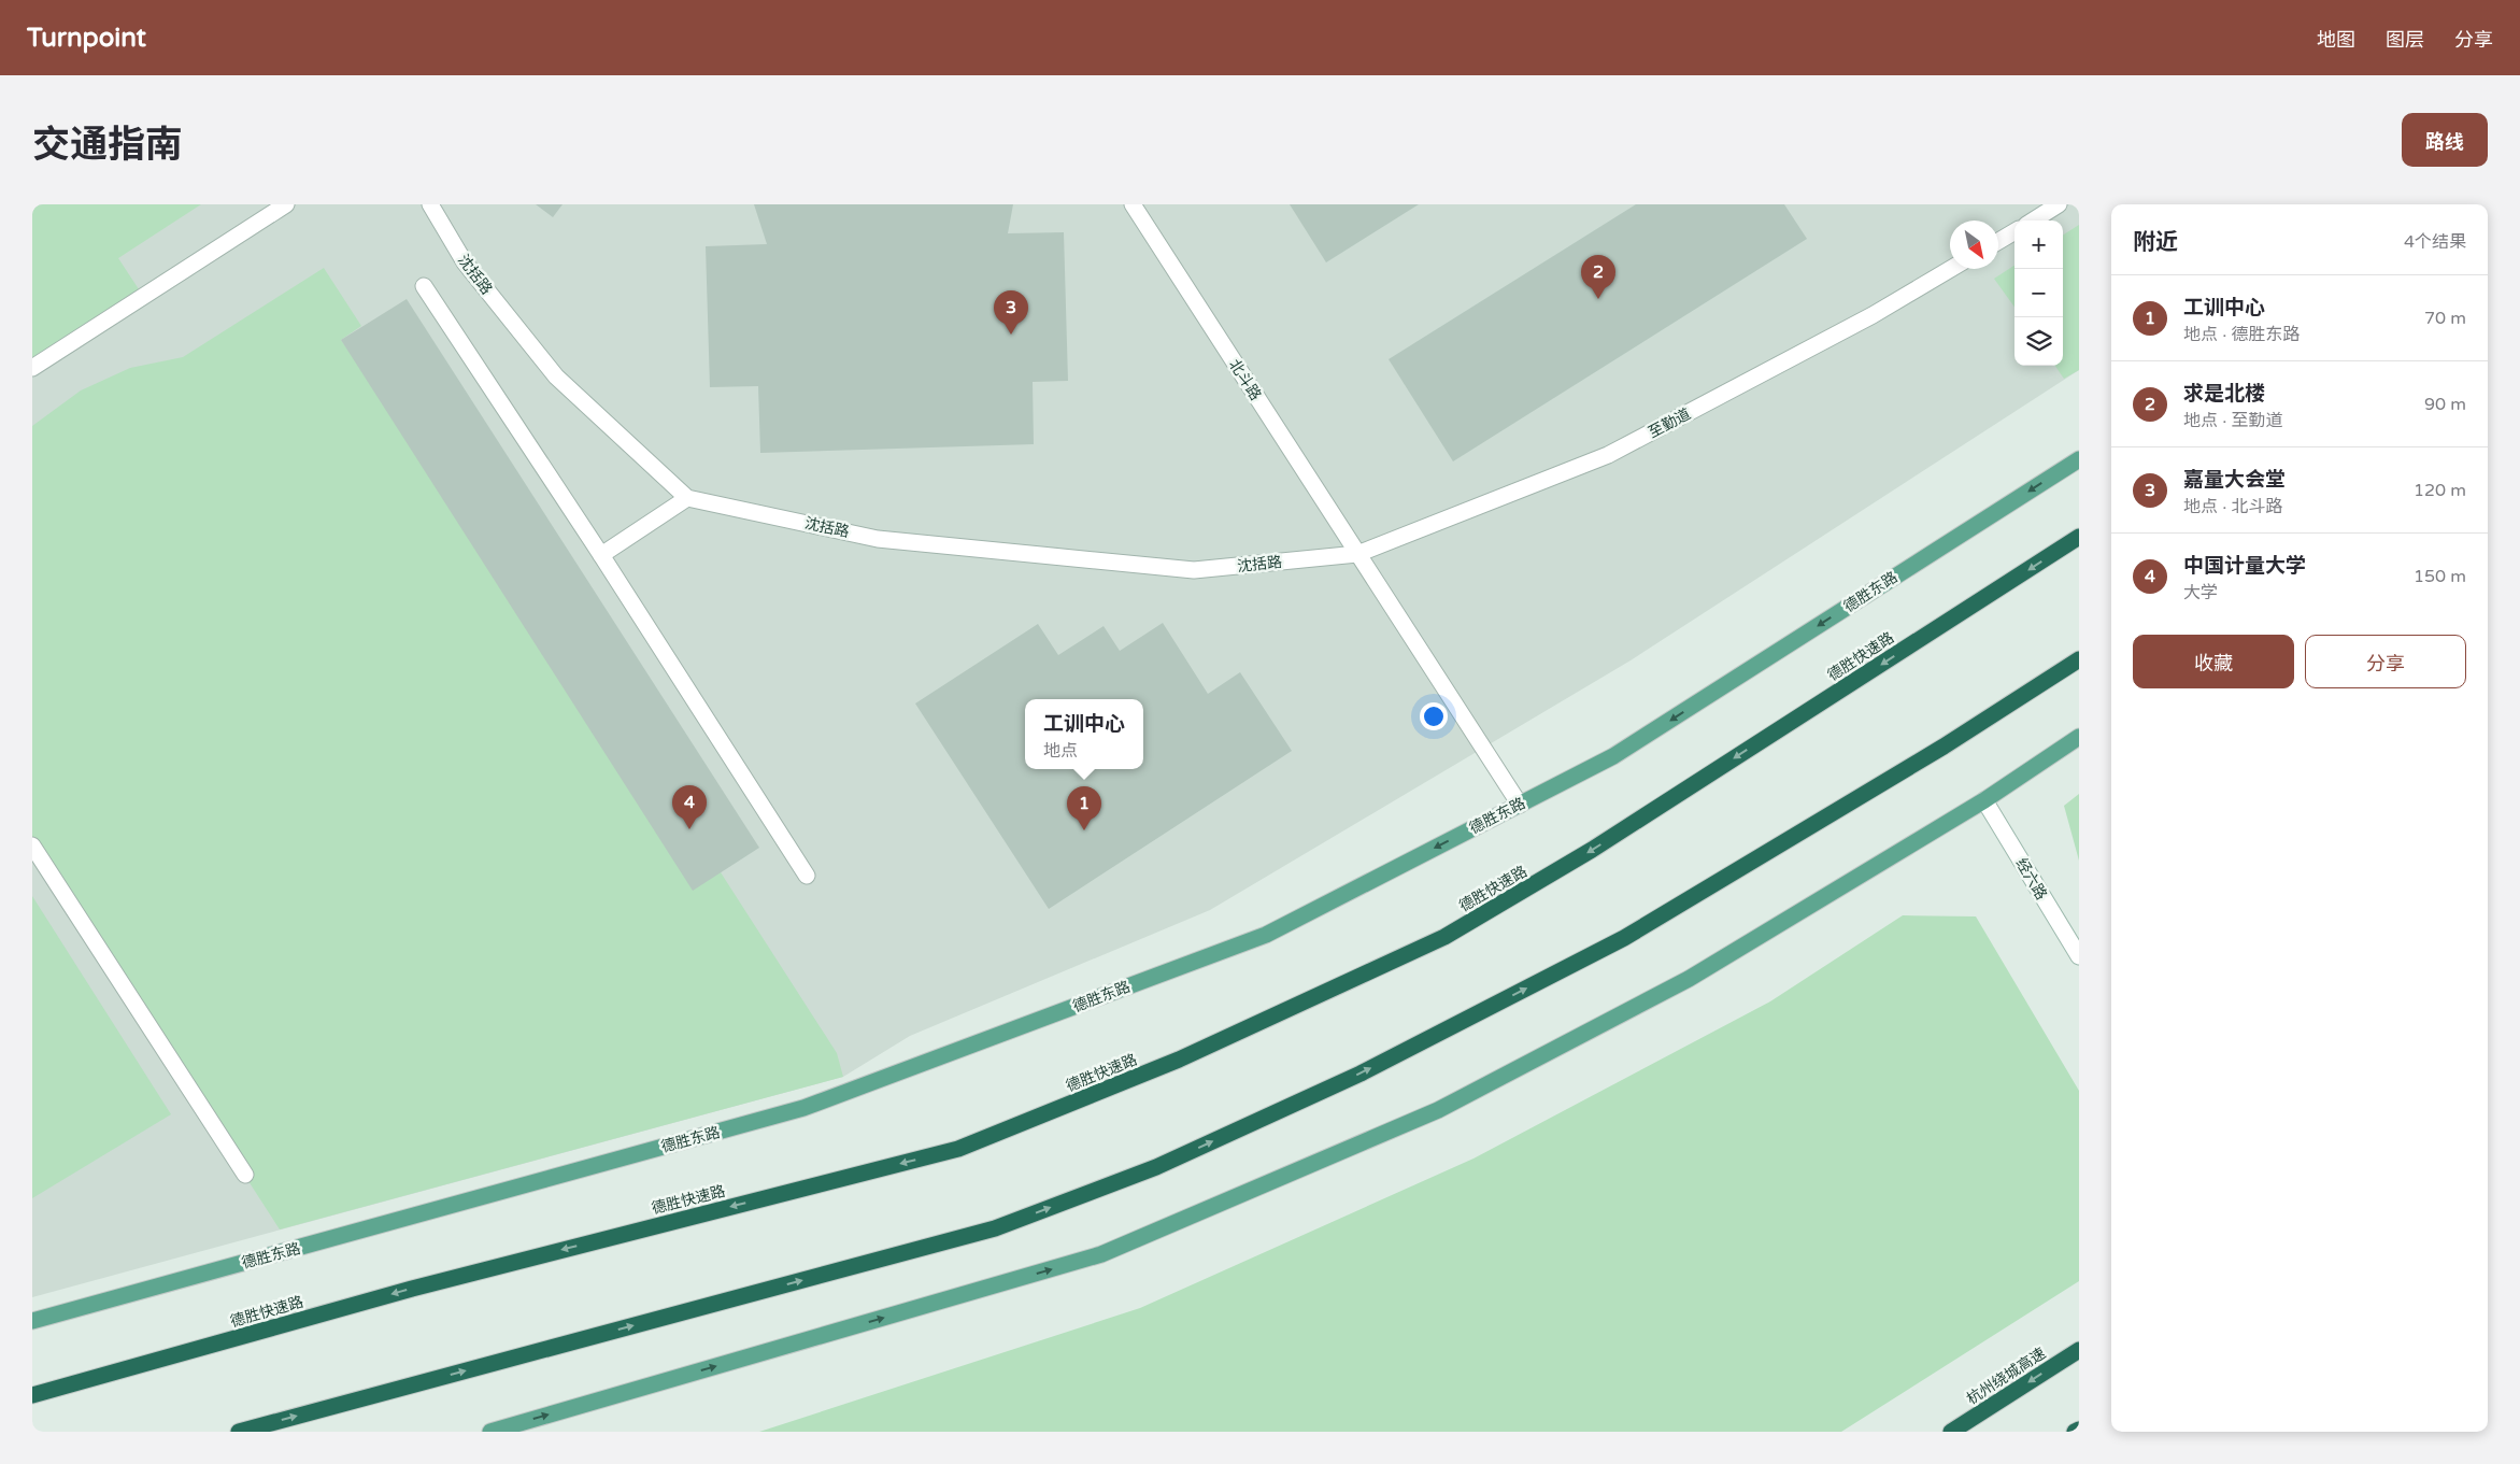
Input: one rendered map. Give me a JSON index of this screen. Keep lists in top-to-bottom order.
{
  "streets": {
    "highway": ["德胜快速路", "杭州绕城高速"],
    "main road": ["德胜东路"],
    "street": [
      "沈括路",
      "北斗路",
      "至勤道",
      "经六路"
    ]
  },
  "crossings": [
    ["沈括路", "北斗路"],
    ["沈括路", "至勤道"],
    ["北斗路", "至勤道"],
    ["北斗路", "德胜东路"]
  ],
  "one_way": ["德胜东路", "杭州绕城高速"],
  "north": "bottom right",
  "page": {
    "header": "Turnpoint",
    "nav": ["地图", "图层", "分享"],
    "title": "交通指南",
    "buttons": [
      "路线",
      ["收藏", "分享"]
    ],
    "heading": ["附近", "4个结果"],
    "map_buttons": ["+", "−"],
    "pins": [
      "2",
      "3",
      "4",
      "1"
    ],
    "list": [
      {
        "mark": "1",
        "name": "工训中心",
        "note": "地点 · 德胜东路",
        "value": "70 m"
      },
      {
        "mark": "2",
        "name": "求是北楼",
        "note": "地点 · 至勤道",
        "value": "90 m"
      },
      {
        "mark": "3",
        "name": "嘉量大会堂",
        "note": "地点 · 北斗路",
        "value": "120 m"
      },
      {
        "mark": "4",
        "name": "中国计量大学",
        "note": "大学",
        "value": "150 m"
      }
    ],
    "popup": ["工训中心", "地点"]
  }
}
